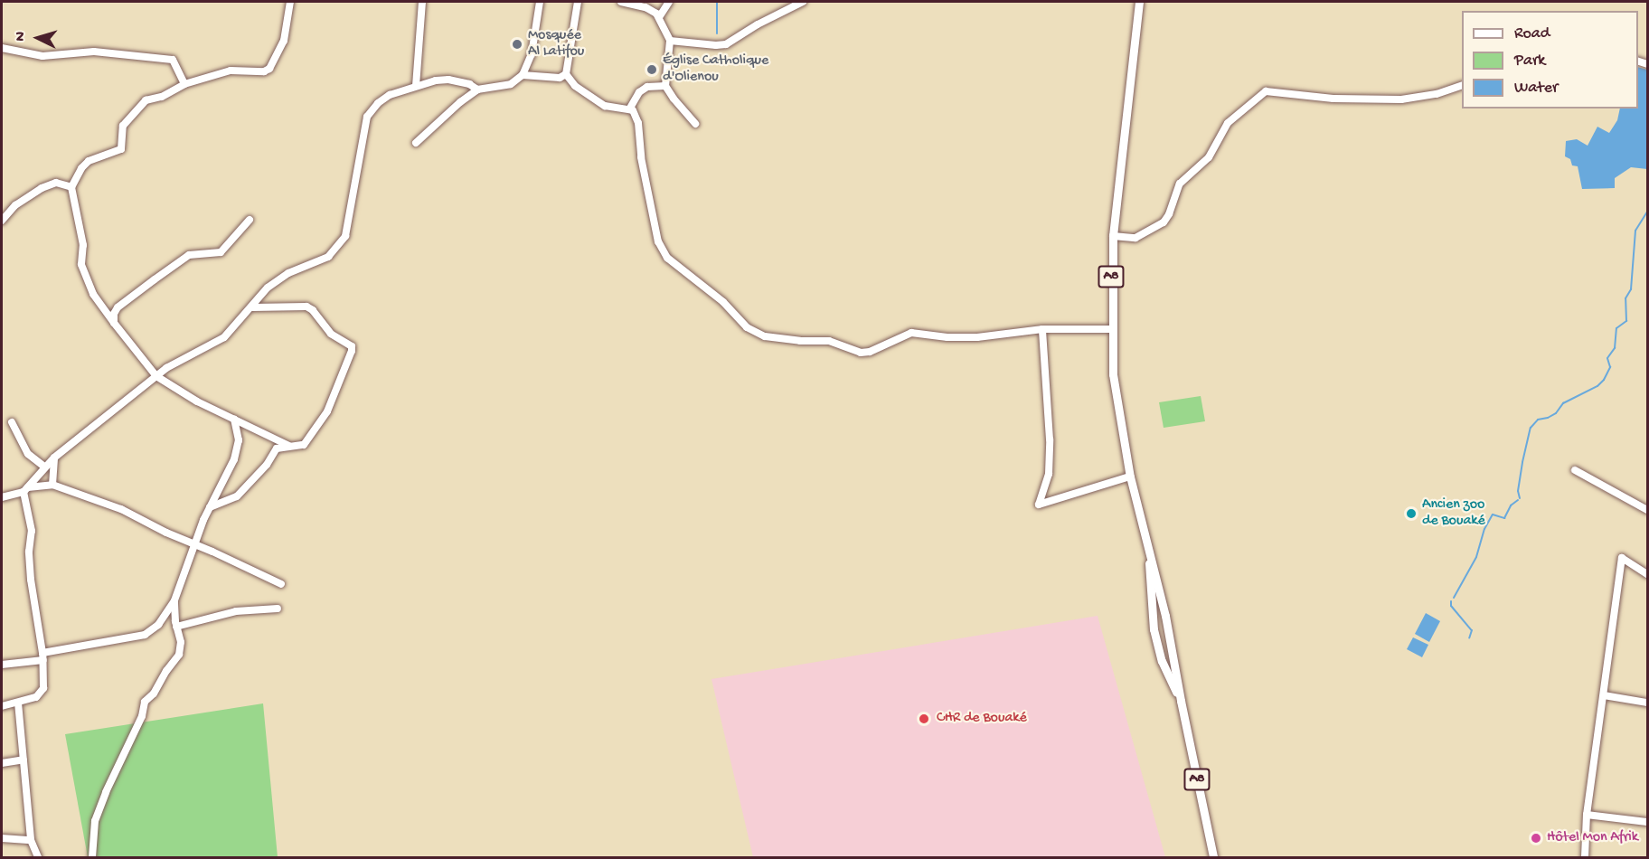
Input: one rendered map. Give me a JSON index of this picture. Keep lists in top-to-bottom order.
{
  "streets": {
    "main road": ["A8"]
  },
  "places": [
    "Mosquée Al Latifou",
    "Église Catholique d'Olienou",
    "Ancien zoo de Bouaké",
    "CHR de Bouaké",
    "Hôtel Mon Afrik"
  ],
  "legend": ["Road", "Park", "Water"],
  "north": "left"
}
